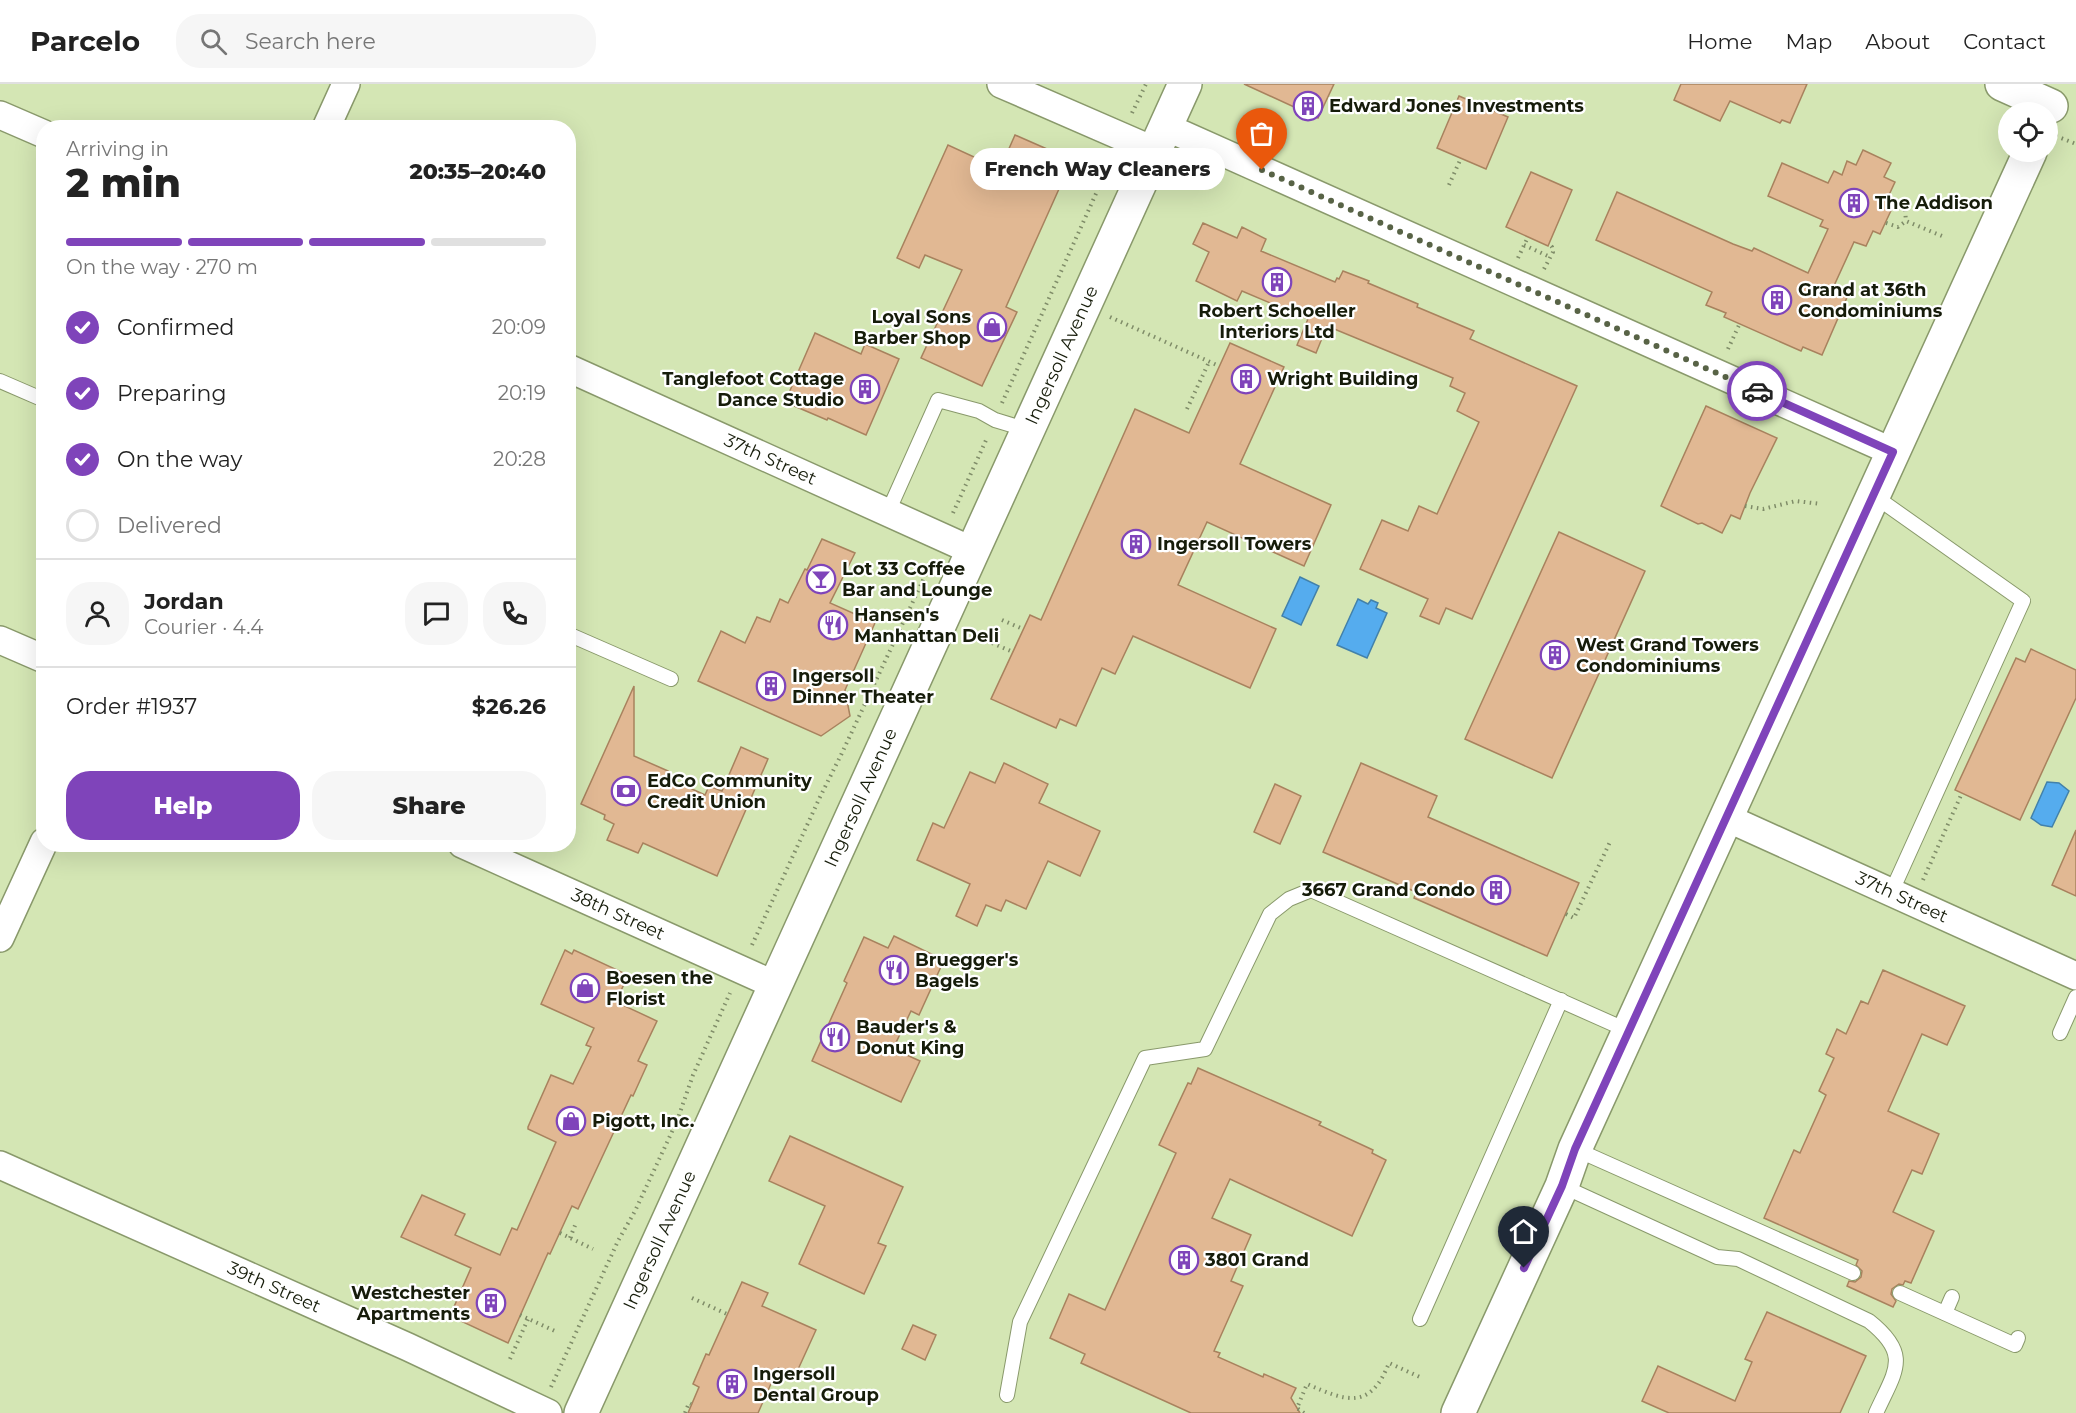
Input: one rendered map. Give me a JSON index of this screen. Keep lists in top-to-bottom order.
{
  "streets": {
    "main road": ["Ingersoll Avenue"],
    "street": ["37th Street", "38th Street", "39th Street"]
  },
  "crossings": [
    ["Ingersoll Avenue", "37th Street"],
    ["Ingersoll Avenue", "38th Street"]
  ],
  "places": {
    "building": [
      "Edward Jones Investments",
      "The Addison",
      "Robert Schoeller Interiors Ltd",
      "Grand at 36th Condominiums",
      "Wright Building",
      "Tanglefoot Cottage Dance Studio",
      "Ingersoll Towers",
      "West Grand Towers Condominiums",
      "Ingersoll Dinner Theater",
      "3667 Grand Condo",
      "3801 Grand",
      "Westchester Apartments",
      "Ingersoll Dental Group"
    ],
    "other": ["French Way Cleaners"],
    "shop": ["Loyal Sons Barber Shop", "Boesen the Florist", "Pigott, Inc."],
    "bar": ["Lot 33 Coffee Bar and Lounge"],
    "restaurant": ["Hansen's Manhattan Deli", "Bruegger's Bagels", "Bauder's & Donut King"],
    "bank": ["EdCo Community Credit Union"]
  },
  "page": {
    "header": "Parcelo",
    "search": "Search here",
    "nav": [
      "Home",
      "Map",
      "About",
      "Contact"
    ],
    "heading": ["2 min", "Arriving in", "20:35–20:40"],
    "panel": [
      "Jordan",
      "Courier · 4.4",
      "Order #1937",
      "$26.26"
    ],
    "bubble": "French Way Cleaners",
    "bar": "On the way · 270 m",
    "list": [
      ["Confirmed", "20:09"],
      ["Preparing", "20:19"],
      ["On the way", "20:28"],
      "Delivered"
    ],
    "buttons": ["Help", "Share"]
  }
}
